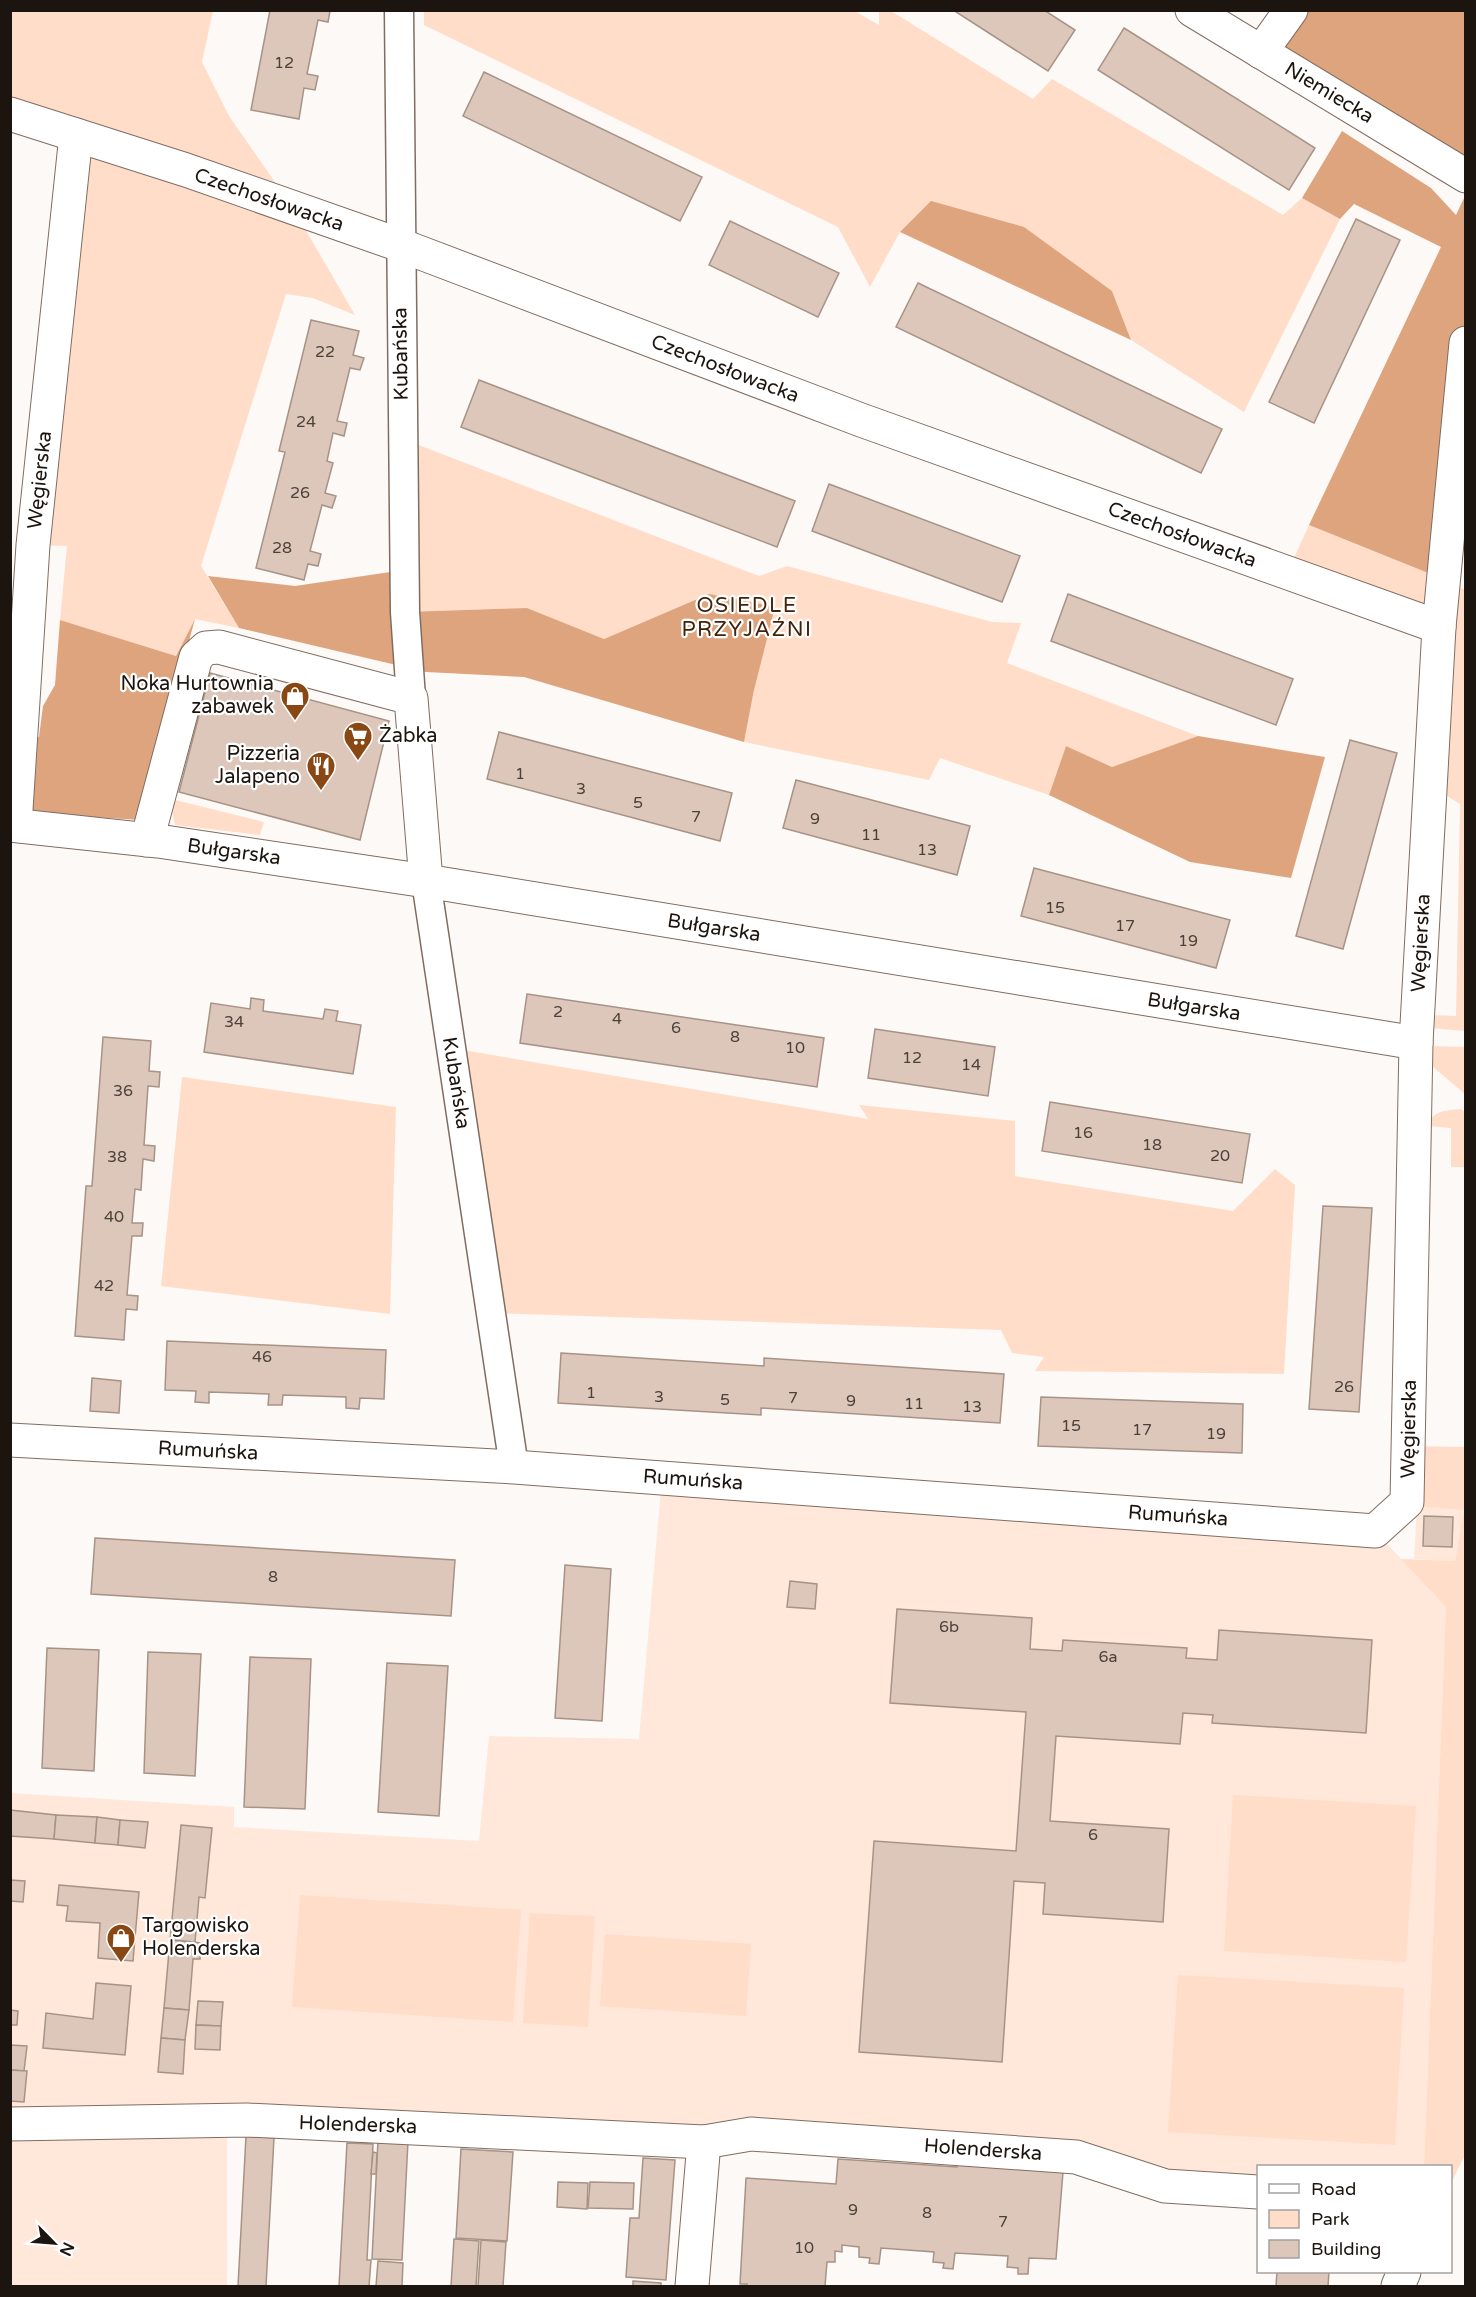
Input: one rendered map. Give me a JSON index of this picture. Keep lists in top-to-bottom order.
{
  "streets": {
    "street": [
      "Niemiecka",
      "Czechosłowacka",
      "Kubańska",
      "Węgierska",
      "Bułgarska",
      "Rumuńska",
      "Holenderska"
    ]
  },
  "crossings": [
    ["Czechosłowacka", "Kubańska"],
    ["Czechosłowacka", "Węgierska"],
    ["Kubańska", "Bułgarska"],
    ["Kubańska", "Rumuńska"],
    ["Węgierska", "Bułgarska"],
    ["Węgierska", "Rumuńska"]
  ],
  "districts": ["OSIEDLE PRZYJAŹNI"],
  "places": {
    "shop": ["Noka Hurtownia zabawek", "Targowisko Holenderska"],
    "supermarket": ["Żabka"],
    "restaurant": ["Pizzeria Jalapeno"]
  },
  "house_numbers": [
    "12",
    "22",
    "24",
    "26",
    "28",
    "1",
    "3",
    "5",
    "7",
    "9",
    "11",
    "13",
    "15",
    "17",
    "19",
    "2",
    "4",
    "34",
    "6",
    "8",
    "10",
    "12",
    "14",
    "36",
    "16",
    "18",
    "20",
    "38",
    "40",
    "42",
    "46",
    "26",
    "1",
    "3",
    "7",
    "5",
    "9",
    "11",
    "13",
    "15",
    "17",
    "19",
    "8",
    "6b",
    "6a",
    "6",
    "9",
    "8",
    "7",
    "10"
  ],
  "legend": ["Road", "Park", "Building"],
  "north": "bottom right"
}
